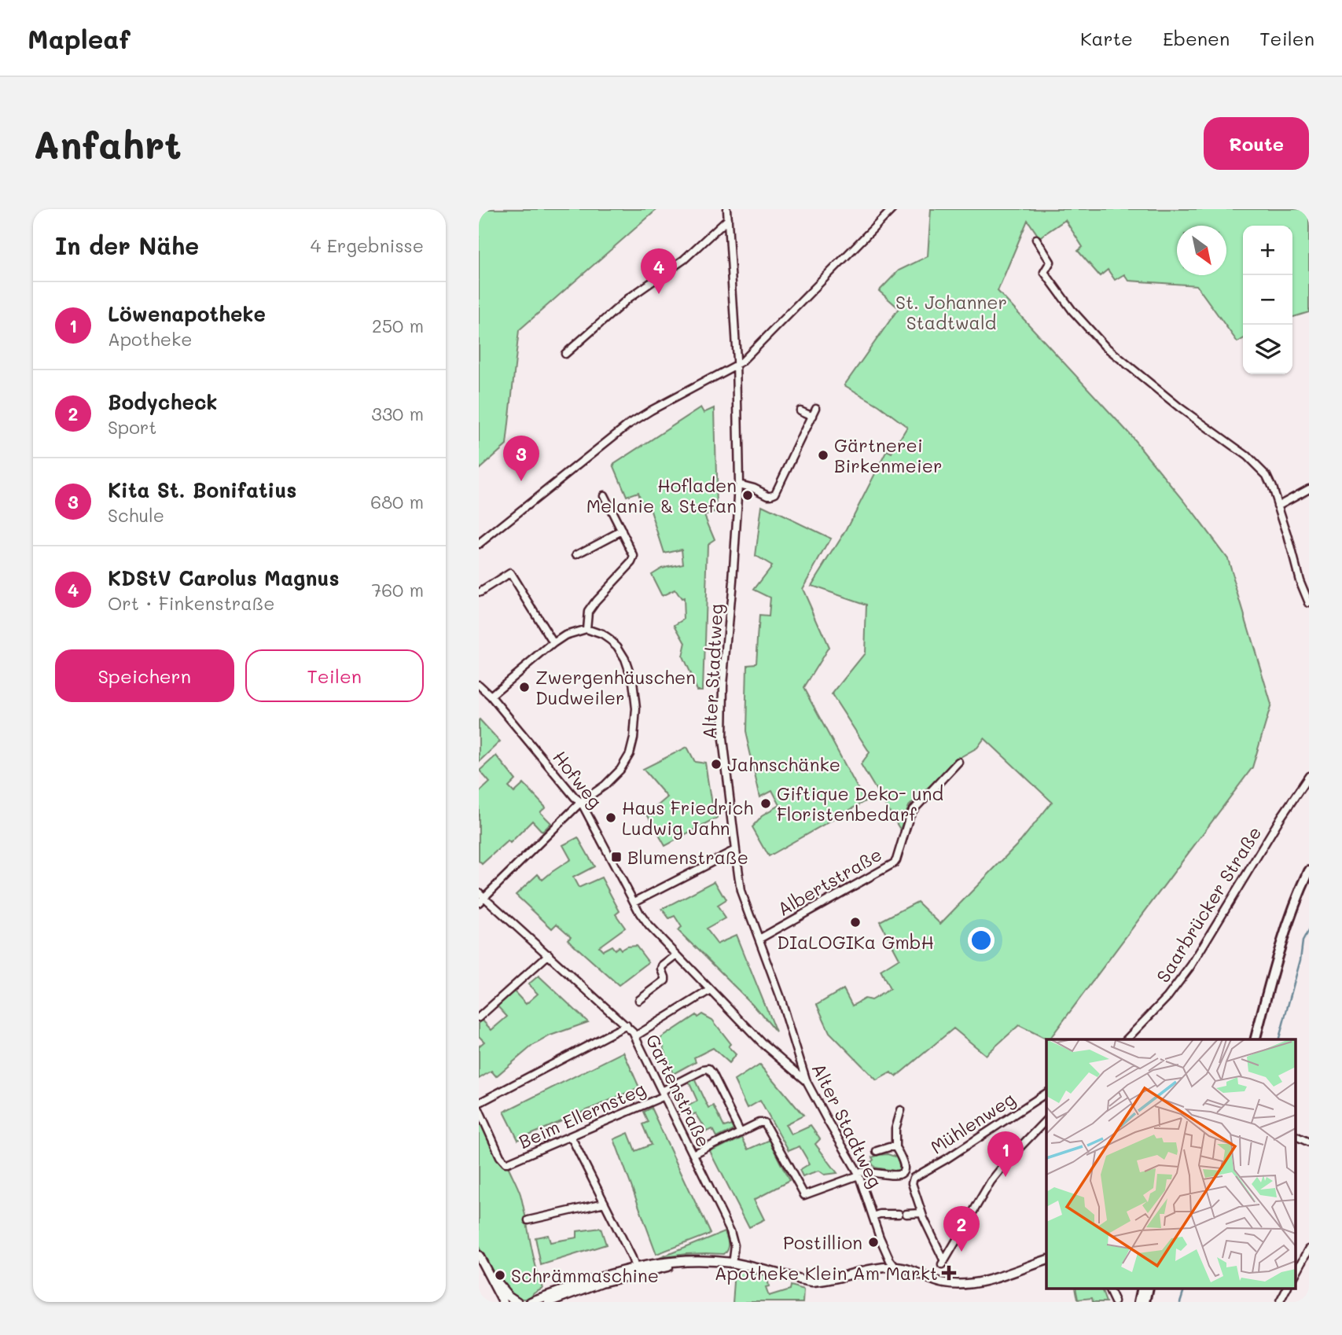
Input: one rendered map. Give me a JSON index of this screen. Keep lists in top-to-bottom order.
{
  "streets": {
    "street": [
      "Alter Stadtweg",
      "Hofweg",
      "Albertstraße",
      "Saarbrücker Straße",
      "Gartenstraße",
      "Beim Ellernsteg",
      "Mühlenweg"
    ]
  },
  "crossings": [
    ["Alter Stadtweg", "Hofweg"],
    ["Alter Stadtweg", "Albertstraße"],
    ["Gartenstraße", "Beim Ellernsteg"]
  ],
  "parks": ["St. Johanner Stadtwald"],
  "places": {
    "other": [
      "Gärtnerei Birkenmeier",
      "Hofladen Melanie & Stefan",
      "Zwergenhäuschen Dudweiler",
      "Jahnschänke",
      "Giftique Deko- und Floristenbedarf",
      "Haus Friedrich Ludwig Jahn",
      "DIaLOGIKa GmbH",
      "Postillion",
      "Schrämmaschine"
    ],
    "transit": ["Blumenstraße"],
    "health": ["Apotheke Klein Am Markt"]
  },
  "north": "bottom right",
  "page": {
    "header": "Mapleaf",
    "nav": ["Karte", "Ebenen", "Teilen"],
    "buttons": [
      "Route",
      ["Speichern", "Teilen"]
    ],
    "title": "Anfahrt",
    "heading": ["In der Nähe", "4 Ergebnisse"],
    "map_buttons": ["+", "−"],
    "pins": [
      "4",
      "3",
      "1",
      "2"
    ],
    "list": [
      {
        "mark": "1",
        "name": "Löwenapotheke",
        "note": "Apotheke",
        "value": "250 m"
      },
      {
        "mark": "2",
        "name": "Bodycheck",
        "note": "Sport",
        "value": "330 m"
      },
      {
        "mark": "3",
        "name": "Kita St. Bonifatius",
        "note": "Schule",
        "value": "680 m"
      },
      {
        "mark": "4",
        "name": "KDStV Carolus Magnus",
        "note": "Ort · Finkenstraße",
        "value": "760 m"
      }
    ]
  }
}
